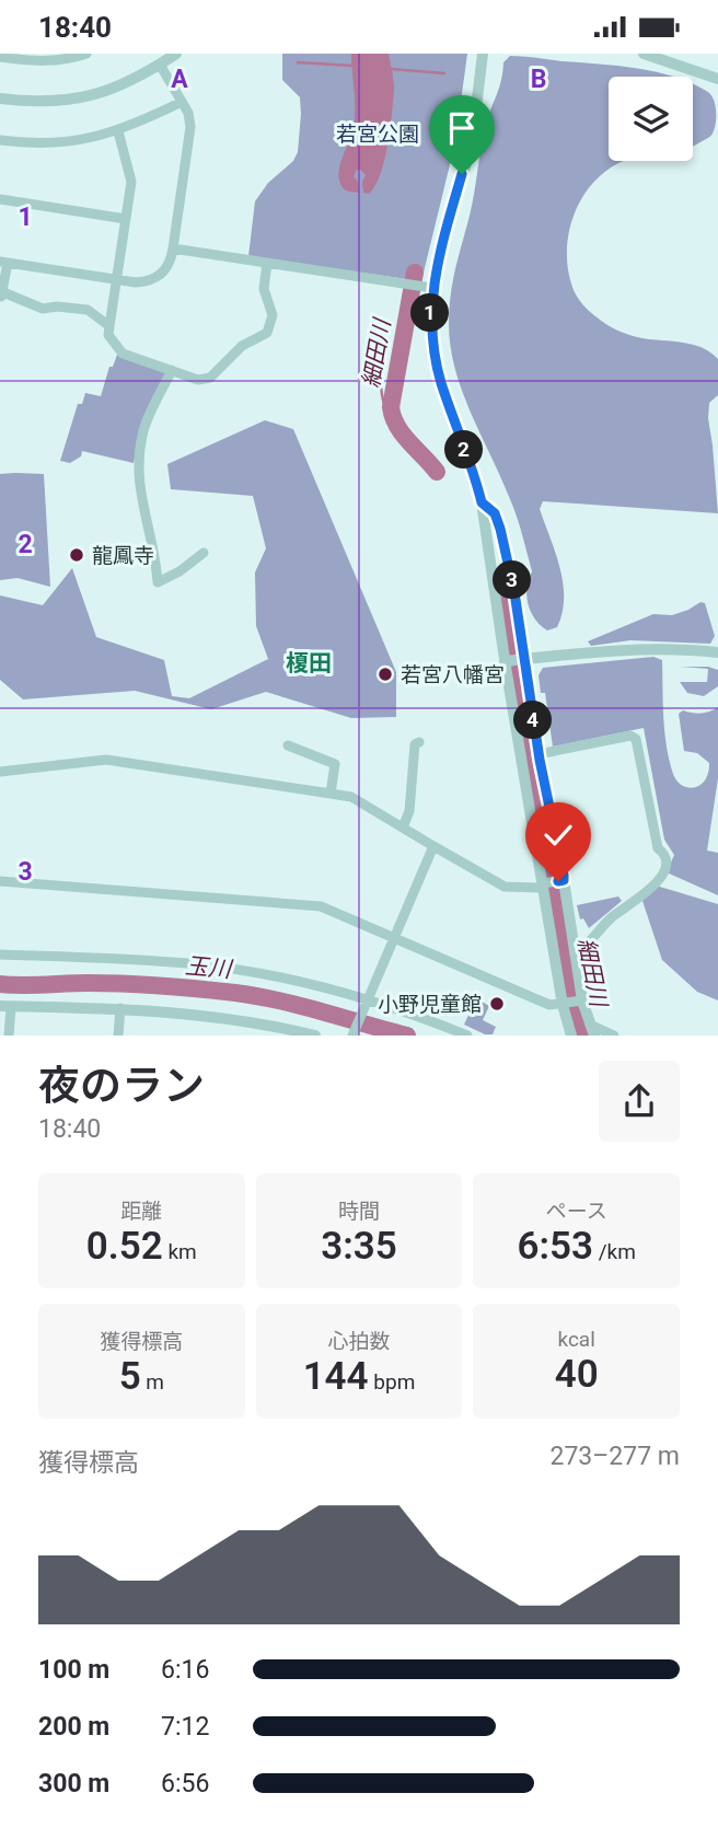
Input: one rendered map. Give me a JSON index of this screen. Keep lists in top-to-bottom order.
{
  "districts": ["榎田"],
  "water": ["細田川", "玉川"],
  "parks": ["若宮公園"],
  "places": ["龍鳳寺", "若宮八幡宮", "小野児童館"],
  "page": {
    "status": "18:40",
    "pins": [
      "1",
      "2",
      "3",
      "4"
    ],
    "heading": ["夜のラン", "18:40"],
    "stats": [
      ["距離", "0.52 km"],
      ["時間", "3:35"],
      ["ペース", "6:53 /km"],
      ["獲得標高", "5 m"],
      ["心拍数", "144 bpm"],
      ["kcal", "40"]
    ],
    "chart": ["獲得標高", "273–277 m"],
    "list": [
      {
        "name": "100 m",
        "note": "6:16"
      },
      {
        "name": "200 m",
        "note": "7:12"
      },
      {
        "name": "300 m",
        "note": "6:56"
      }
    ]
  },
  "grid": {
    "columns": ["A", "B"],
    "rows": ["1", "2", "3"]
  }
}
